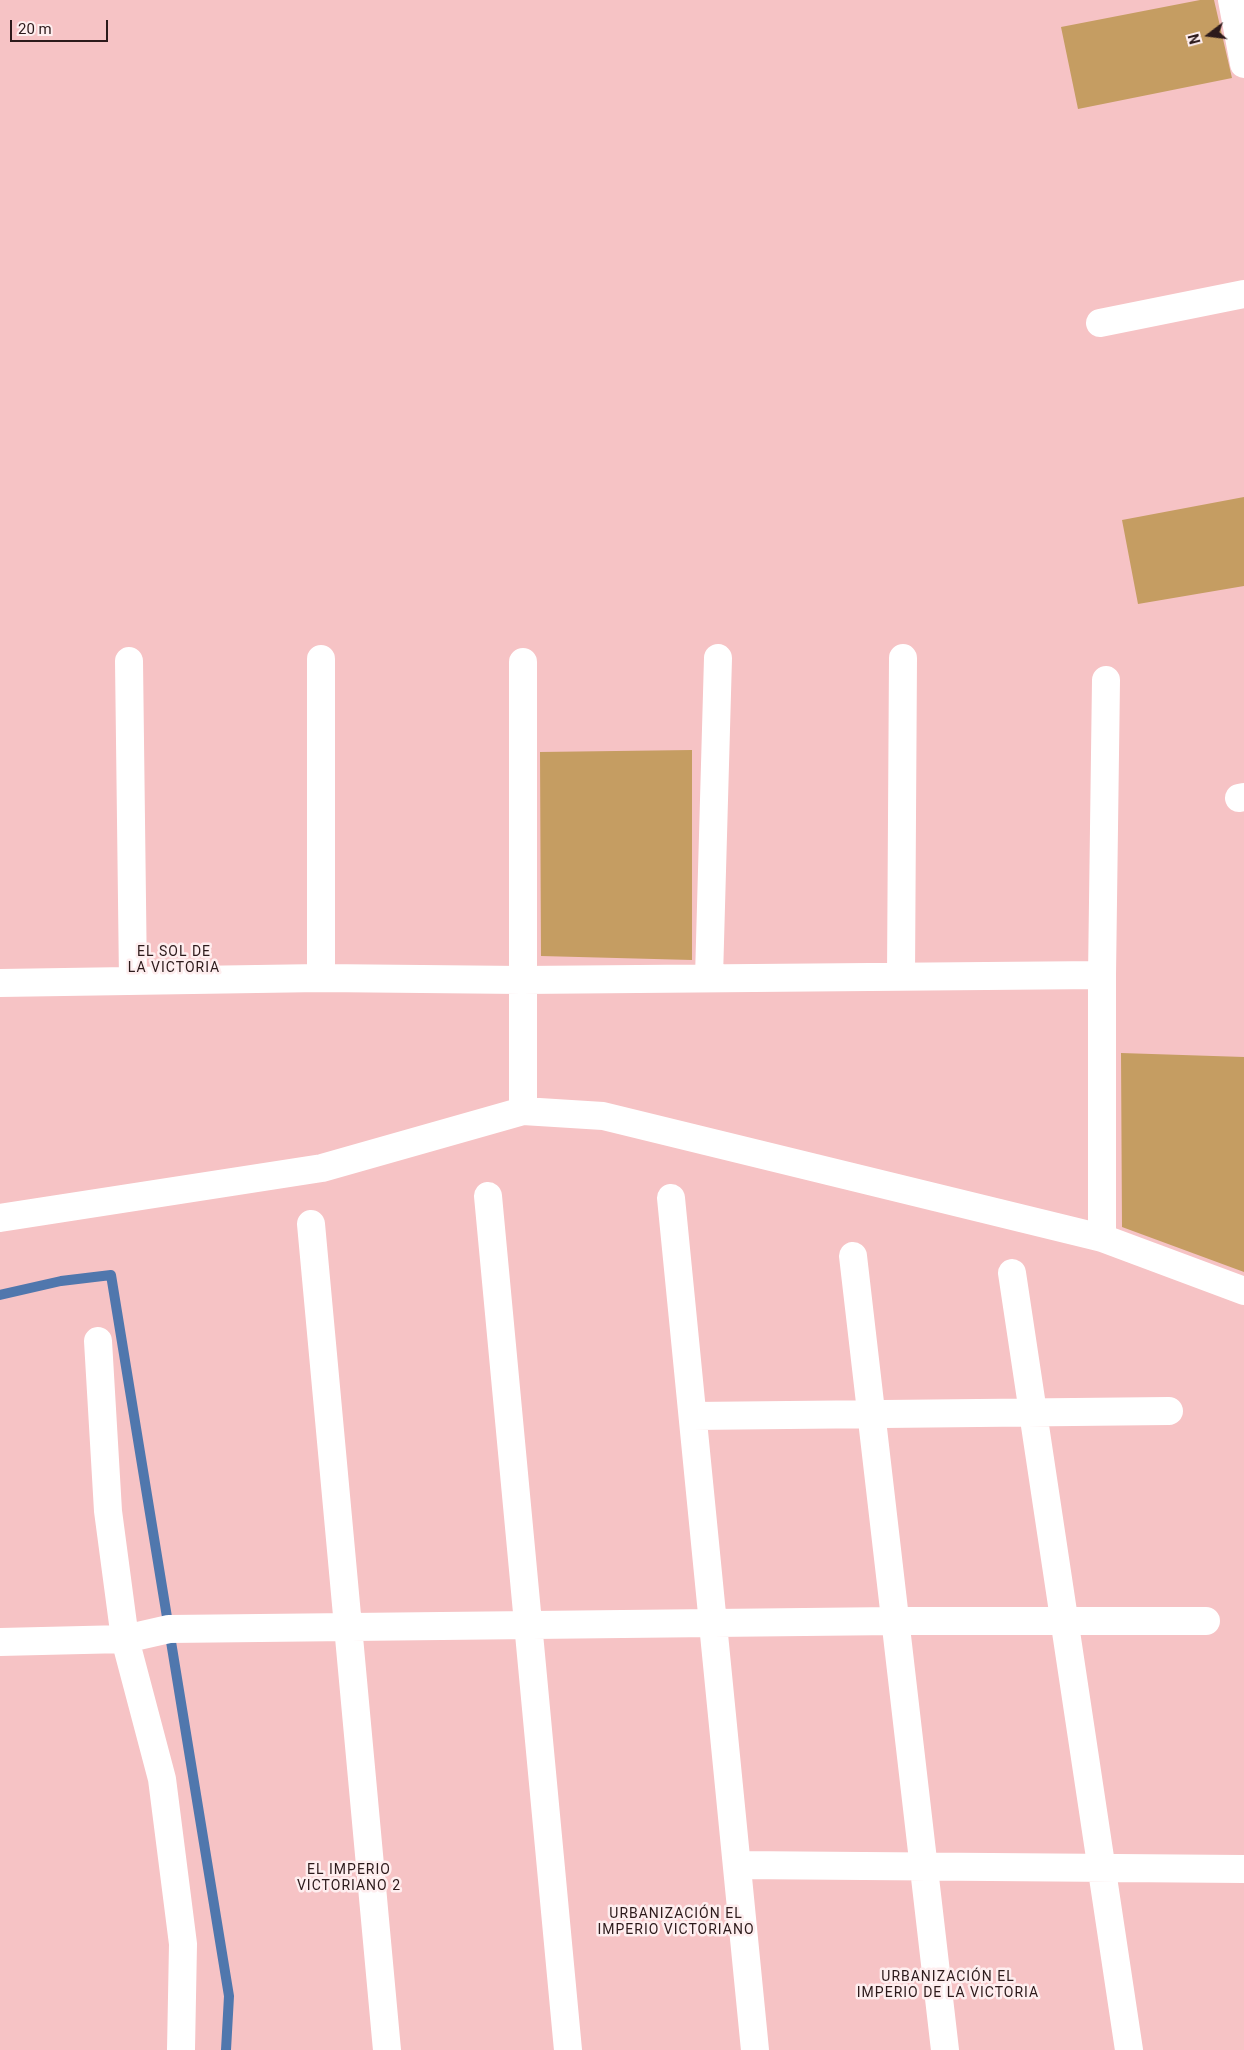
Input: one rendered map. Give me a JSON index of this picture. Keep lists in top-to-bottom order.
{
  "districts": [
    "EL SOL DE LA VICTORIA",
    "EL IMPERIO VICTORIANO 2",
    "URBANIZACIÓN EL IMPERIO VICTORIANO",
    "URBANIZACIÓN EL IMPERIO DE LA VICTORIA"
  ],
  "scale_bar": "20 m",
  "north": "left"
}
